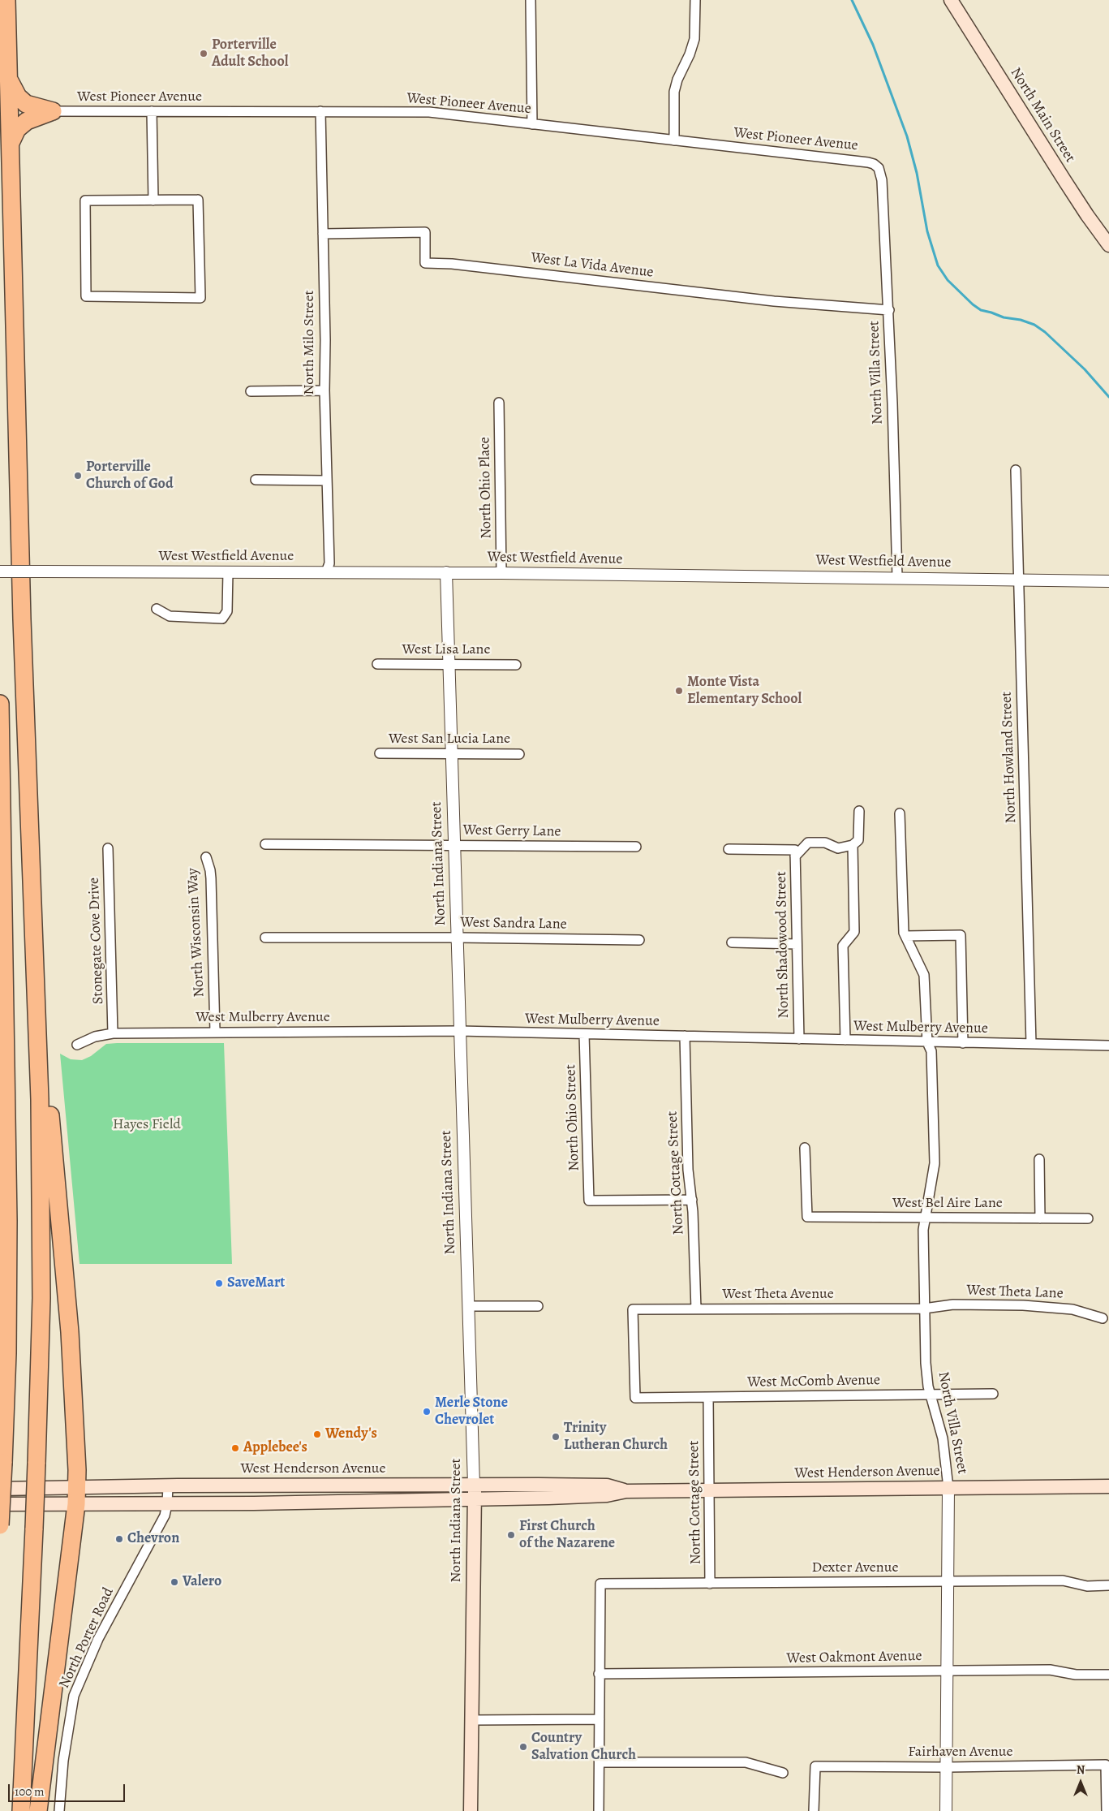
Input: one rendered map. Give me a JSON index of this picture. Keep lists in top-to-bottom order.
{
  "streets": {
    "main road": ["North Main Street", "North Indiana Street", "West Henderson Avenue"],
    "street": [
      "West Pioneer Avenue",
      "West La Vida Avenue",
      "North Milo Street",
      "North Villa Street",
      "North Ohio Place",
      "West Westfield Avenue",
      "West Lisa Lane",
      "West San Lucia Lane",
      "North Howland Street",
      "West Gerry Lane",
      "West Sandra Lane",
      "North Wisconsin Way",
      "Stonegate Cove Drive",
      "North Shadowood Street",
      "West Mulberry Avenue",
      "North Ohio Street",
      "North Cottage Street",
      "West Bel Aire Lane",
      "West Theta Lane",
      "West Theta Avenue",
      "West McComb Avenue",
      "Dexter Avenue",
      "North Porter Road",
      "West Oakmont Avenue",
      "Fairhaven Avenue"
    ]
  },
  "crossings": [
    ["West Pioneer Avenue", "North Milo Street"],
    ["West Pioneer Avenue", "North Villa Street"],
    ["West La Vida Avenue", "North Milo Street"],
    ["West La Vida Avenue", "North Villa Street"],
    ["North Milo Street", "West Westfield Avenue"],
    ["North Villa Street", "West Westfield Avenue"],
    ["North Villa Street", "West Mulberry Avenue"],
    ["North Villa Street", "West Bel Aire Lane"],
    ["North Villa Street", "West Theta Lane"],
    ["North Villa Street", "West Theta Avenue"],
    ["North Villa Street", "West McComb Avenue"],
    ["North Villa Street", "West Henderson Avenue"],
    ["North Villa Street", "Dexter Avenue"],
    ["North Villa Street", "West Oakmont Avenue"],
    ["North Villa Street", "Fairhaven Avenue"],
    ["North Ohio Place", "West Westfield Avenue"],
    ["West Westfield Avenue", "North Howland Street"],
    ["West Westfield Avenue", "North Indiana Street"],
    ["West Lisa Lane", "North Indiana Street"],
    ["West San Lucia Lane", "North Indiana Street"],
    ["North Howland Street", "West Mulberry Avenue"],
    ["West Gerry Lane", "North Indiana Street"],
    ["North Indiana Street", "West Sandra Lane"],
    ["North Indiana Street", "West Mulberry Avenue"],
    ["North Indiana Street", "West Henderson Avenue"],
    ["North Wisconsin Way", "West Mulberry Avenue"],
    ["Stonegate Cove Drive", "West Mulberry Avenue"],
    ["North Shadowood Street", "West Mulberry Avenue"],
    ["West Mulberry Avenue", "North Ohio Street"],
    ["West Mulberry Avenue", "North Cottage Street"],
    ["North Ohio Street", "North Cottage Street"],
    ["North Cottage Street", "West Theta Avenue"],
    ["North Cottage Street", "West McComb Avenue"],
    ["North Cottage Street", "West Henderson Avenue"],
    ["North Cottage Street", "Dexter Avenue"],
    ["West Theta Lane", "West Theta Avenue"],
    ["West Theta Avenue", "West McComb Avenue"],
    ["West Henderson Avenue", "North Porter Road"],
    ["Dexter Avenue", "West Oakmont Avenue"]
  ],
  "parks": ["Hayes Field"],
  "places": [
    "Porterville Adult School",
    "Porterville Church of God",
    "Monte Vista Elementary School",
    "SaveMart",
    "Merle Stone Chevrolet",
    "Wendy's",
    "Trinity Lutheran Church",
    "Applebee's",
    "First Church of the Nazarene",
    "Chevron",
    "Valero",
    "Country Salvation Church"
  ],
  "scale_bar": "100 m",
  "north": "top"
}
